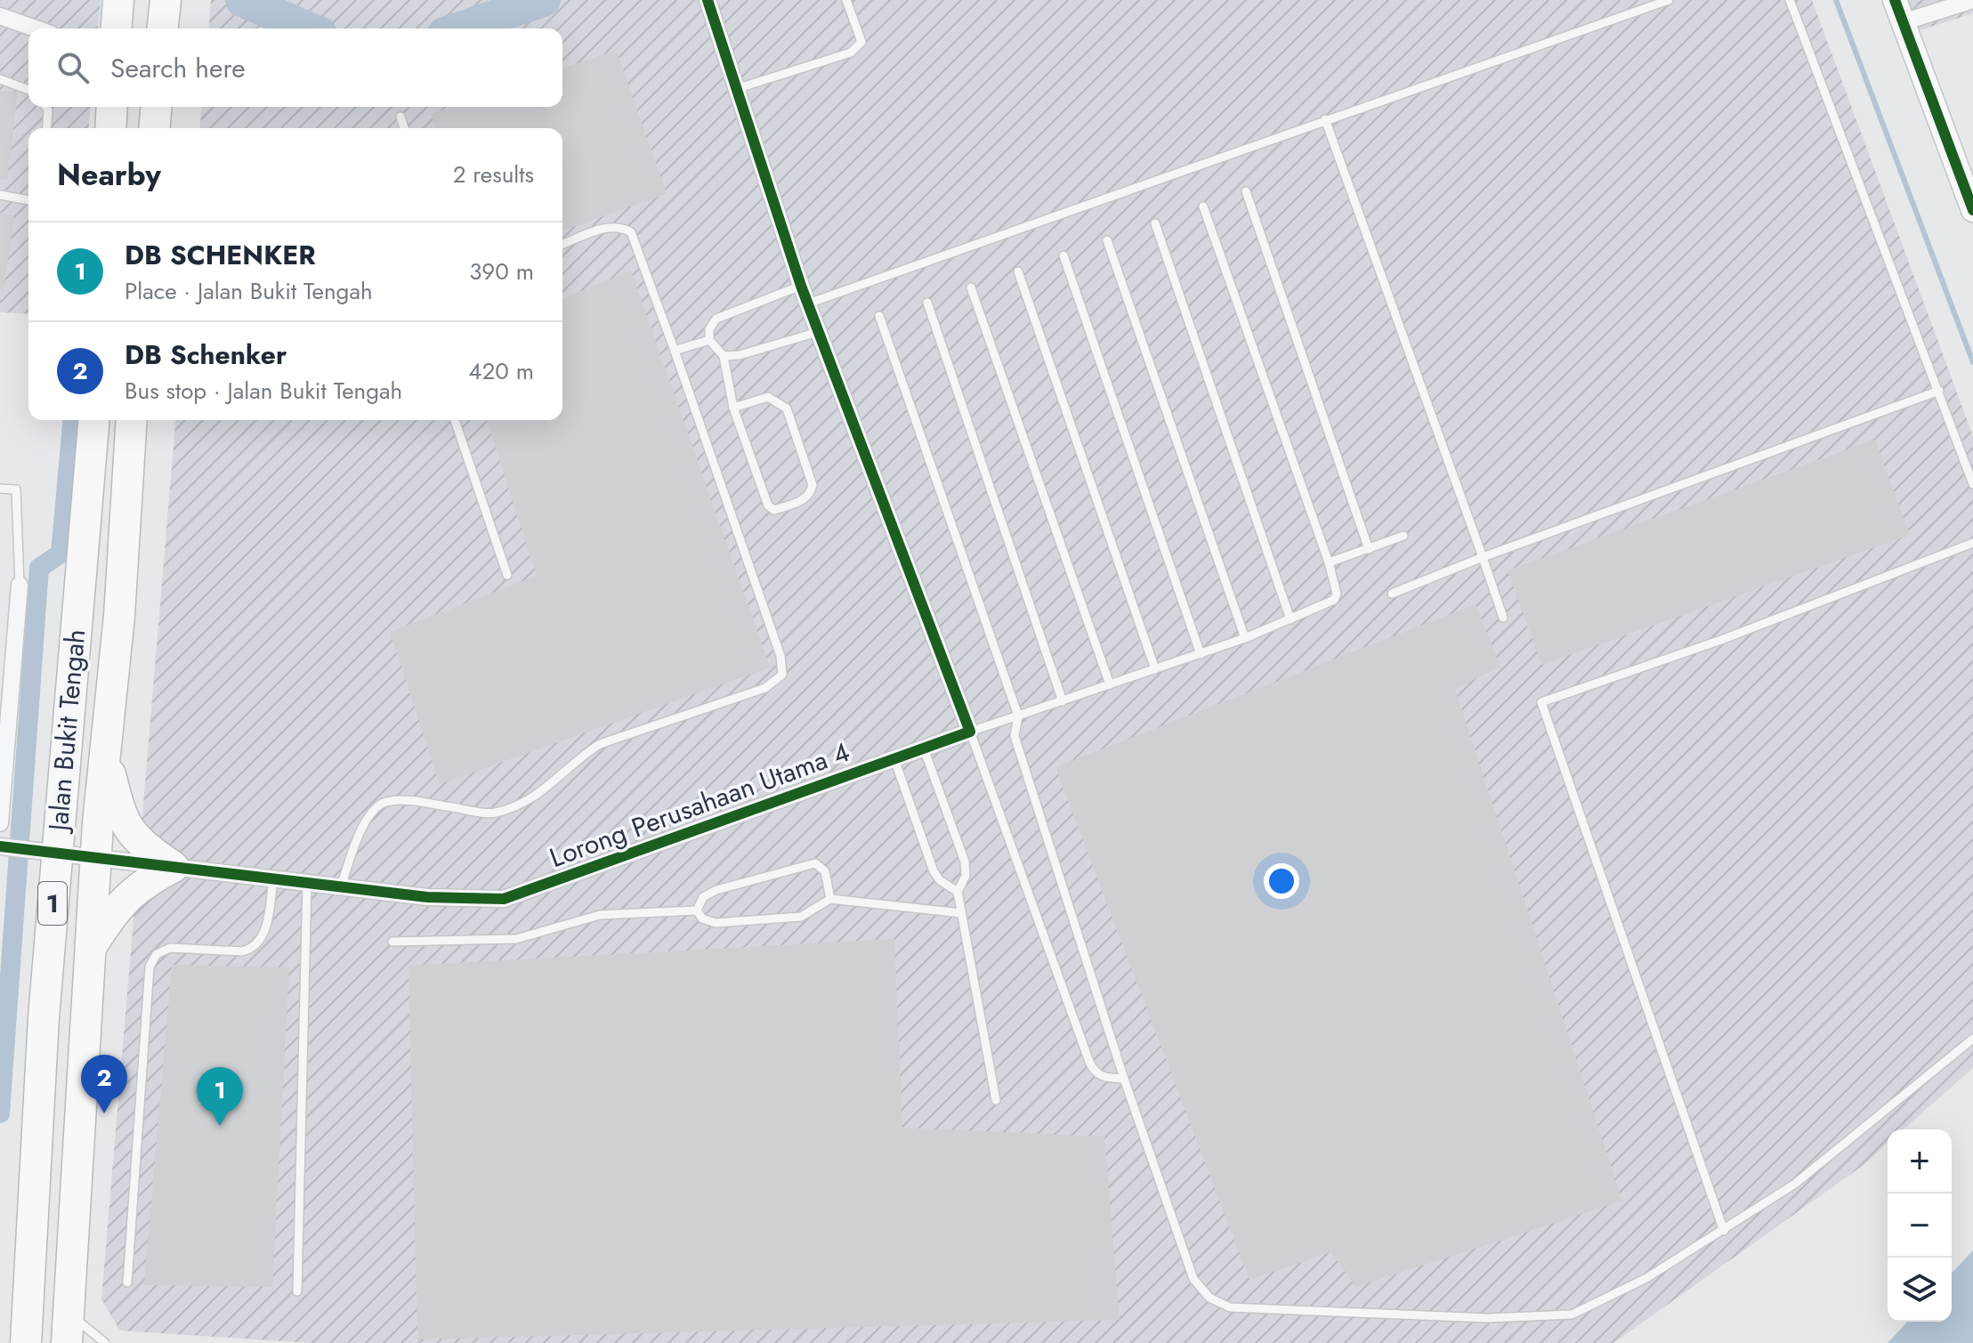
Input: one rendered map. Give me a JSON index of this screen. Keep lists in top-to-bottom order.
{
  "streets": {
    "highway": ["Jalan Bukit Tengah", "1"],
    "street": ["Lorong Perusahaan Utama 4"]
  },
  "crossings": [
    ["Jalan Bukit Tengah", "Lorong Perusahaan Utama 4"]
  ],
  "page": {
    "search": "Search here",
    "heading": ["Nearby", "2 results"],
    "list": [
      {
        "mark": "1",
        "name": "DB SCHENKER",
        "note": "Place · Jalan Bukit Tengah",
        "value": "390 m"
      },
      {
        "mark": "2",
        "name": "DB Schenker",
        "note": "Bus stop · Jalan Bukit Tengah",
        "value": "420 m"
      }
    ],
    "pins": ["2", "1"],
    "map_buttons": ["+", "−"]
  }
}
